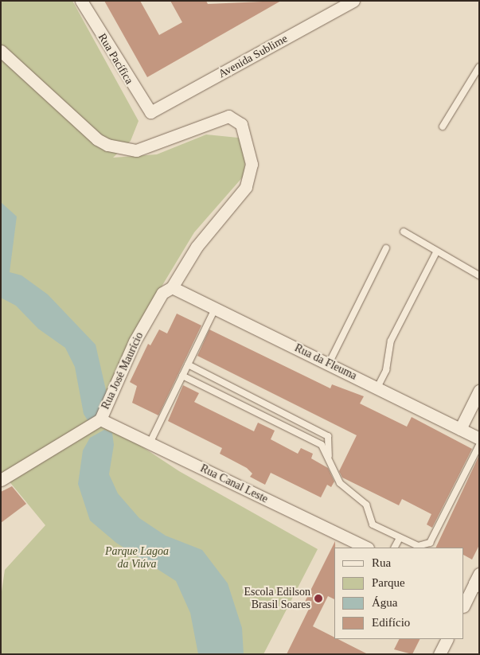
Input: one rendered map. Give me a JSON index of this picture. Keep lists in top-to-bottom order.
{
  "streets": {
    "street": [
      "Avenida Sublime",
      "Rua Pacífica",
      "Rua da Fleuma",
      "Rua José Maurício",
      "Rua Canal Leste"
    ]
  },
  "crossings": [
    ["Avenida Sublime", "Rua Pacífica"],
    ["Rua da Fleuma", "Rua José Maurício"],
    ["Rua José Maurício", "Rua Canal Leste"]
  ],
  "parks": ["Parque Lagoa da Viúva"],
  "places": ["Escola Edilson Brasil Soares"],
  "legend": [
    "Rua",
    "Parque",
    "Água",
    "Edifício"
  ]
}
